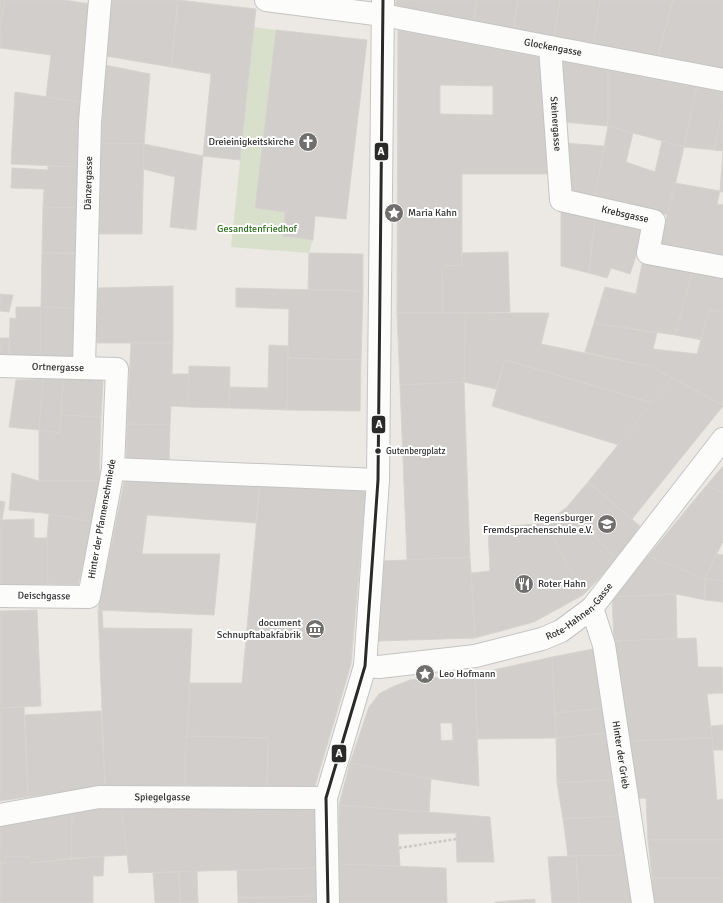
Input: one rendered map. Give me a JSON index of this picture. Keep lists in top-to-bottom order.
{
  "streets": {
    "street": [
      "Glockengasse",
      "Steinergasse",
      "Dänzergasse",
      "Krebsgasse",
      "Ortnergasse",
      "Hinter der Pfannenschmiede",
      "Deischgasse",
      "Rote-Hahnen-Gasse",
      "Hinter der Grieb",
      "Spiegelgasse"
    ]
  },
  "crossings": [
    ["Glockengasse", "Steinergasse"],
    ["Steinergasse", "Krebsgasse"],
    ["Dänzergasse", "Ortnergasse"],
    ["Ortnergasse", "Hinter der Pfannenschmiede"],
    ["Hinter der Pfannenschmiede", "Deischgasse"],
    ["Rote-Hahnen-Gasse", "Hinter der Grieb"]
  ],
  "parks": ["Gesandtenfriedhof"],
  "places": {
    "church": ["Dreieinigkeitskirche"],
    "place": ["Maria Kahn", "Leo Hofmann"],
    "other": ["Gutenbergplatz"],
    "school or university": ["Regensburger Fremdsprachenschule e.V."],
    "restaurant": ["Roter Hahn"],
    "museum": ["document Schnupftabakfabrik"]
  },
  "lines": ["transit line A"]
}
